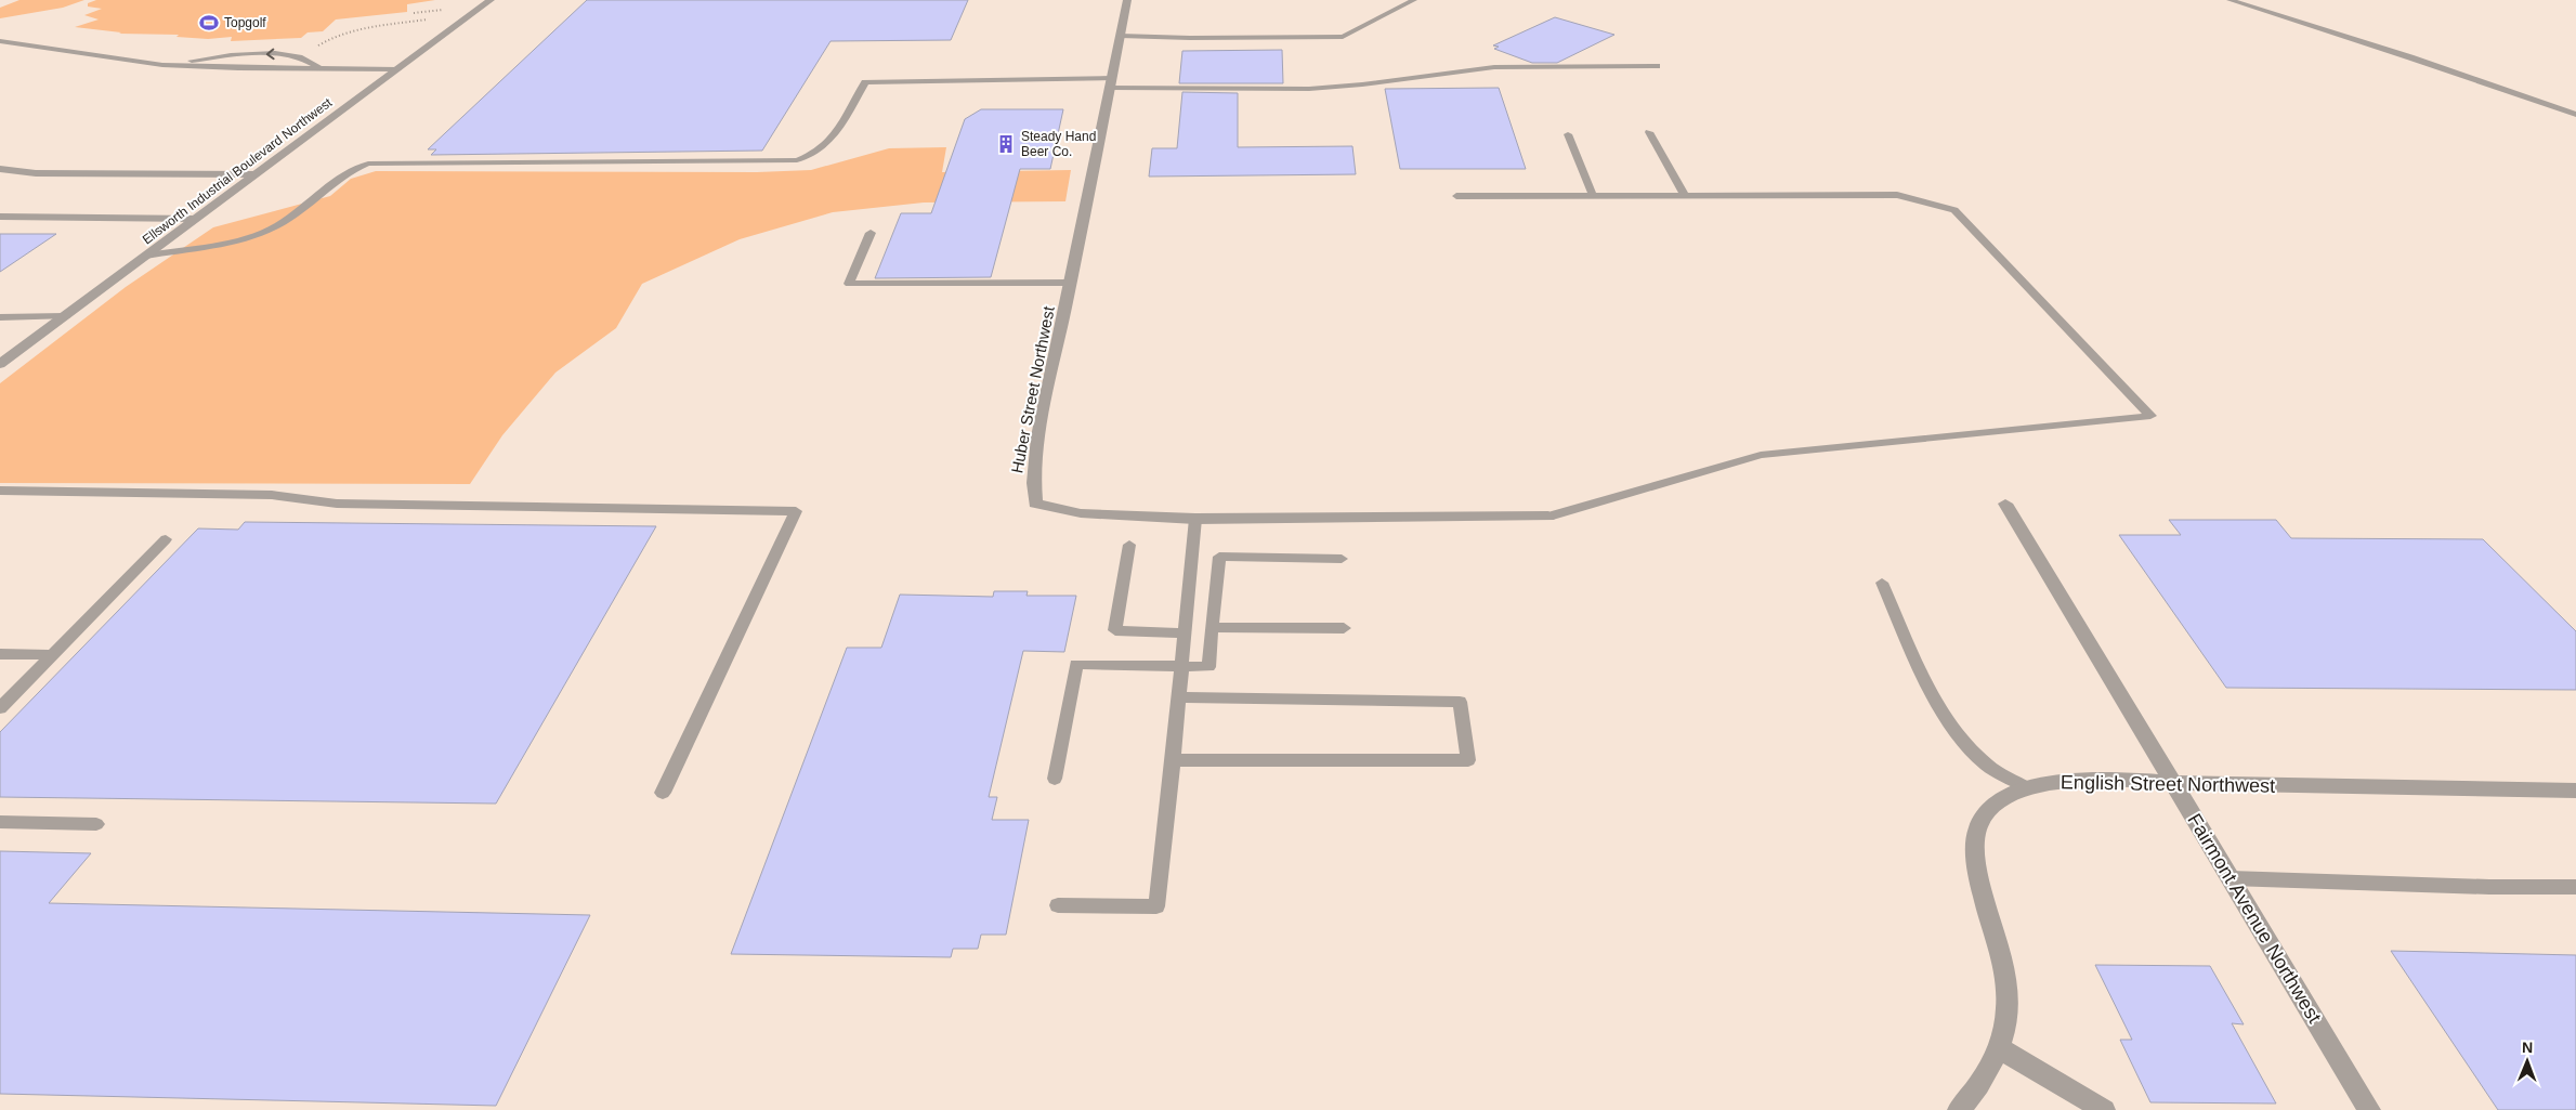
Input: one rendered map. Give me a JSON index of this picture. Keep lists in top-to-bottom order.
{
  "streets": {
    "street": [
      "Ellsworth Industrial Boulevard Northwest",
      "Huber Street Northwest",
      "English Street Northwest",
      "Fairmont Avenue Northwest"
    ]
  },
  "crossings": [
    ["English Street Northwest", "Fairmont Avenue Northwest"]
  ],
  "places": {
    "sports": ["Topgolf"],
    "building": ["Steady Hand Beer Co."]
  },
  "north": "top"
}
